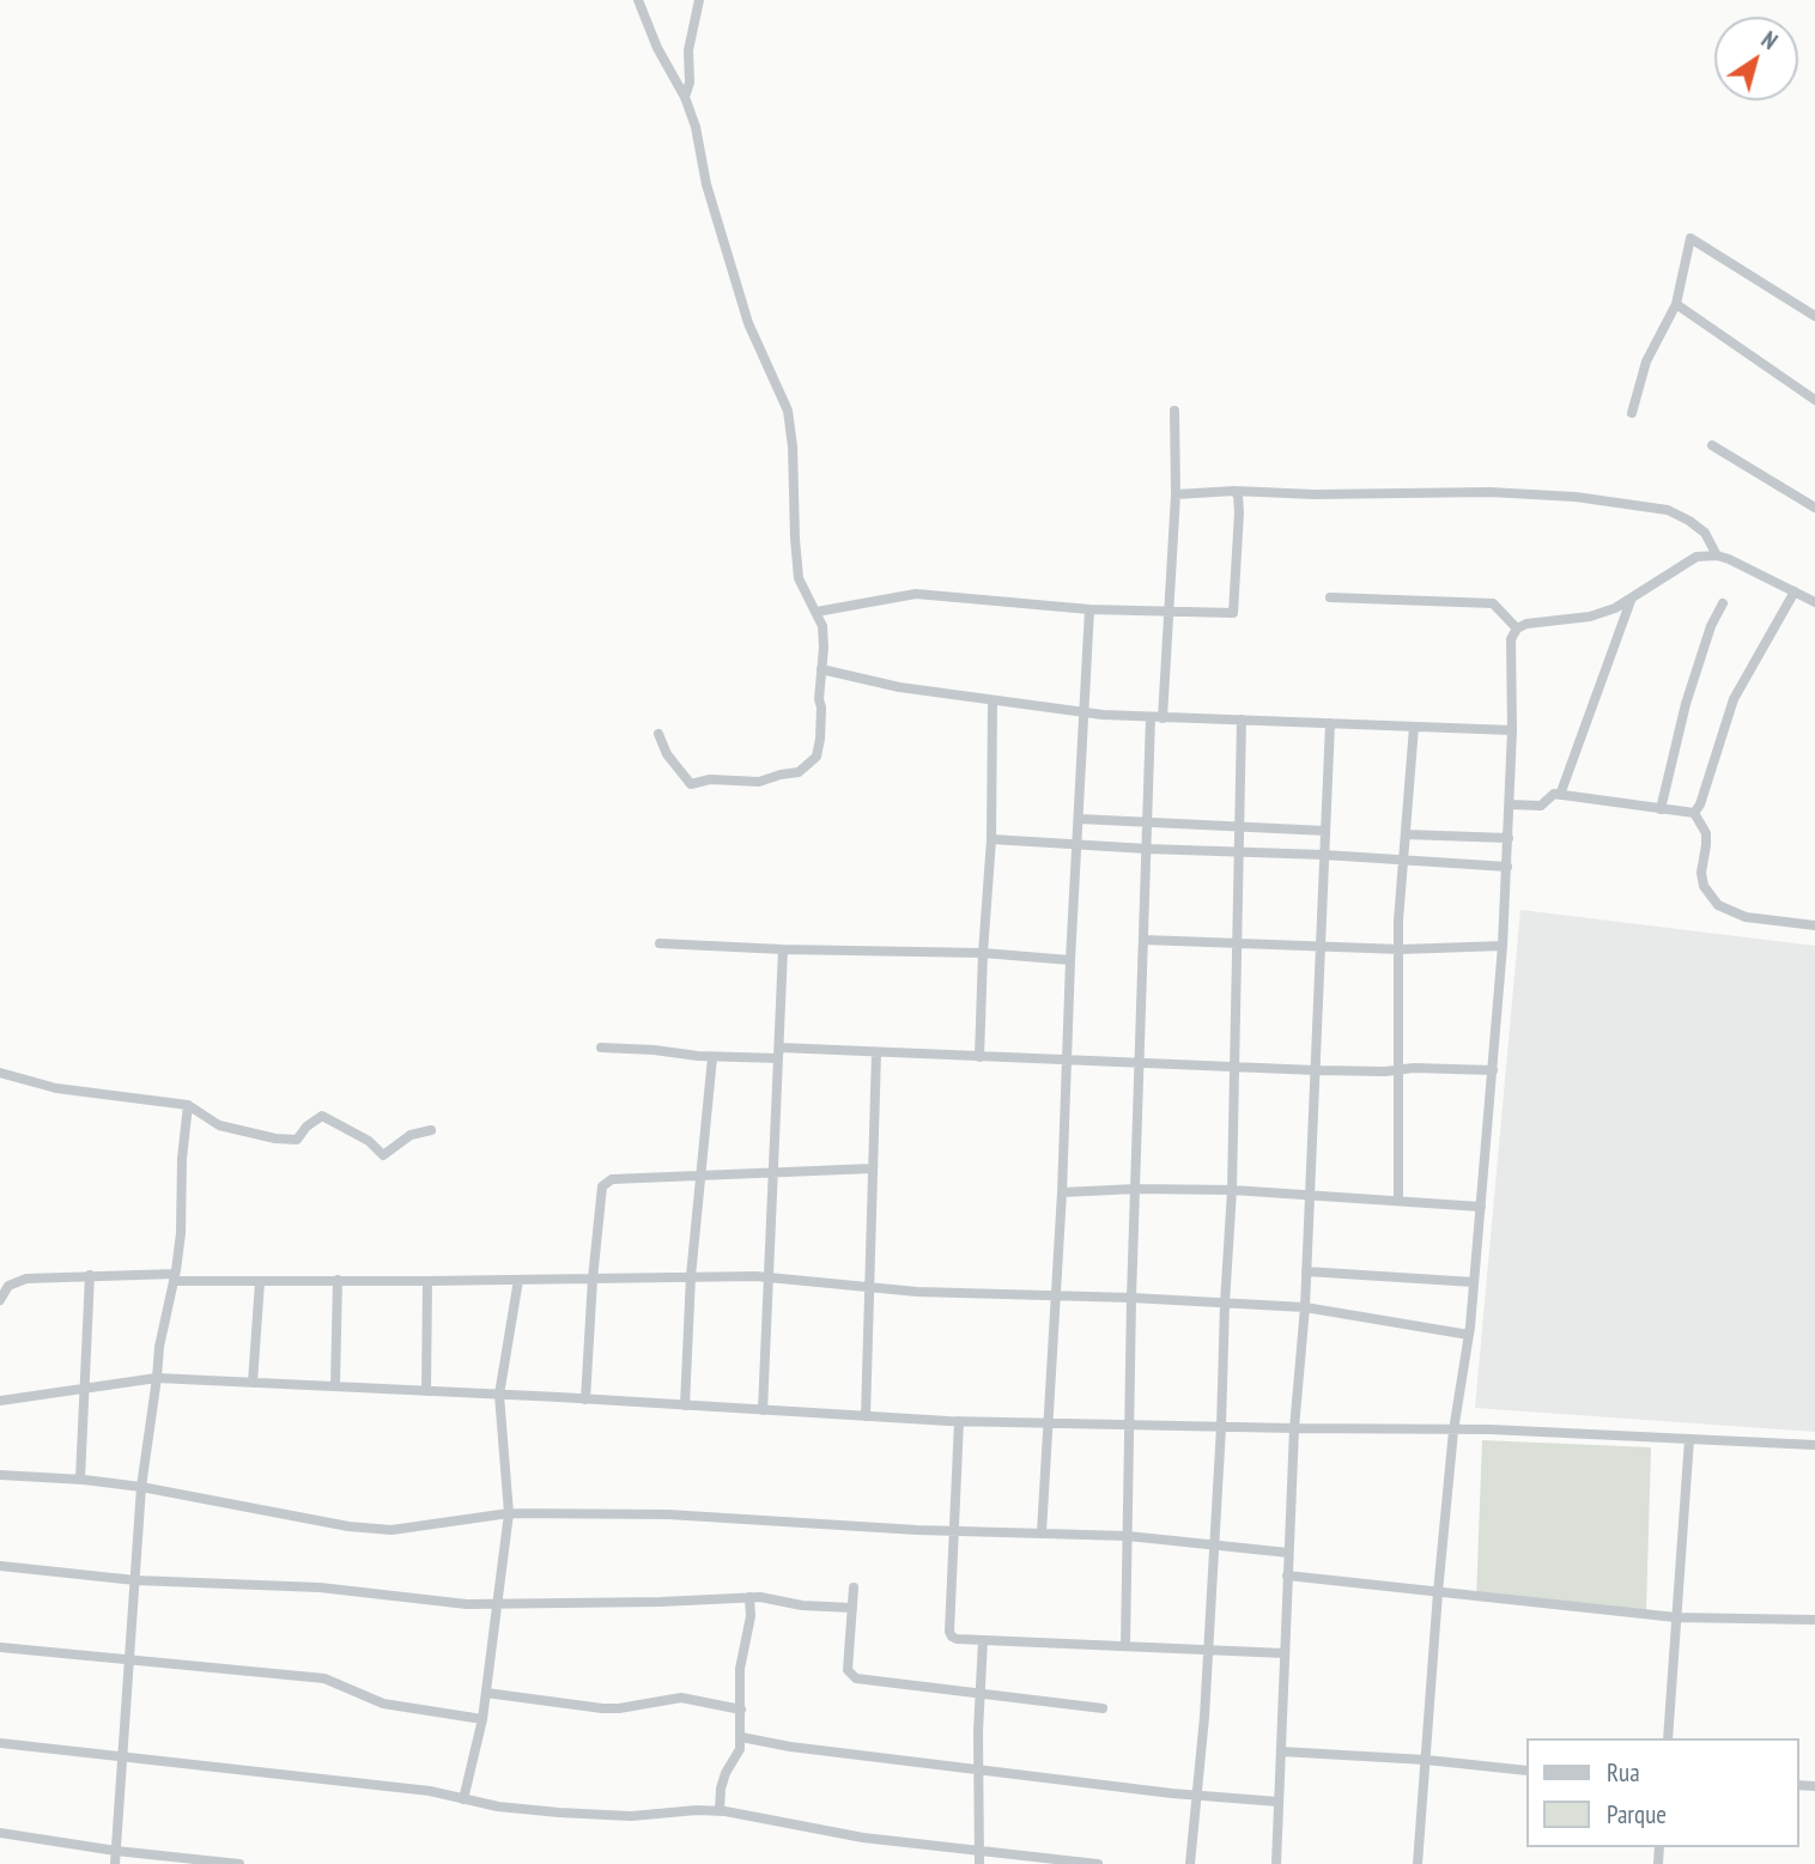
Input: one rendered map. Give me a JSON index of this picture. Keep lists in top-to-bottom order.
{
  "legend": ["Rua", "Parque"],
  "north": "top right"
}
